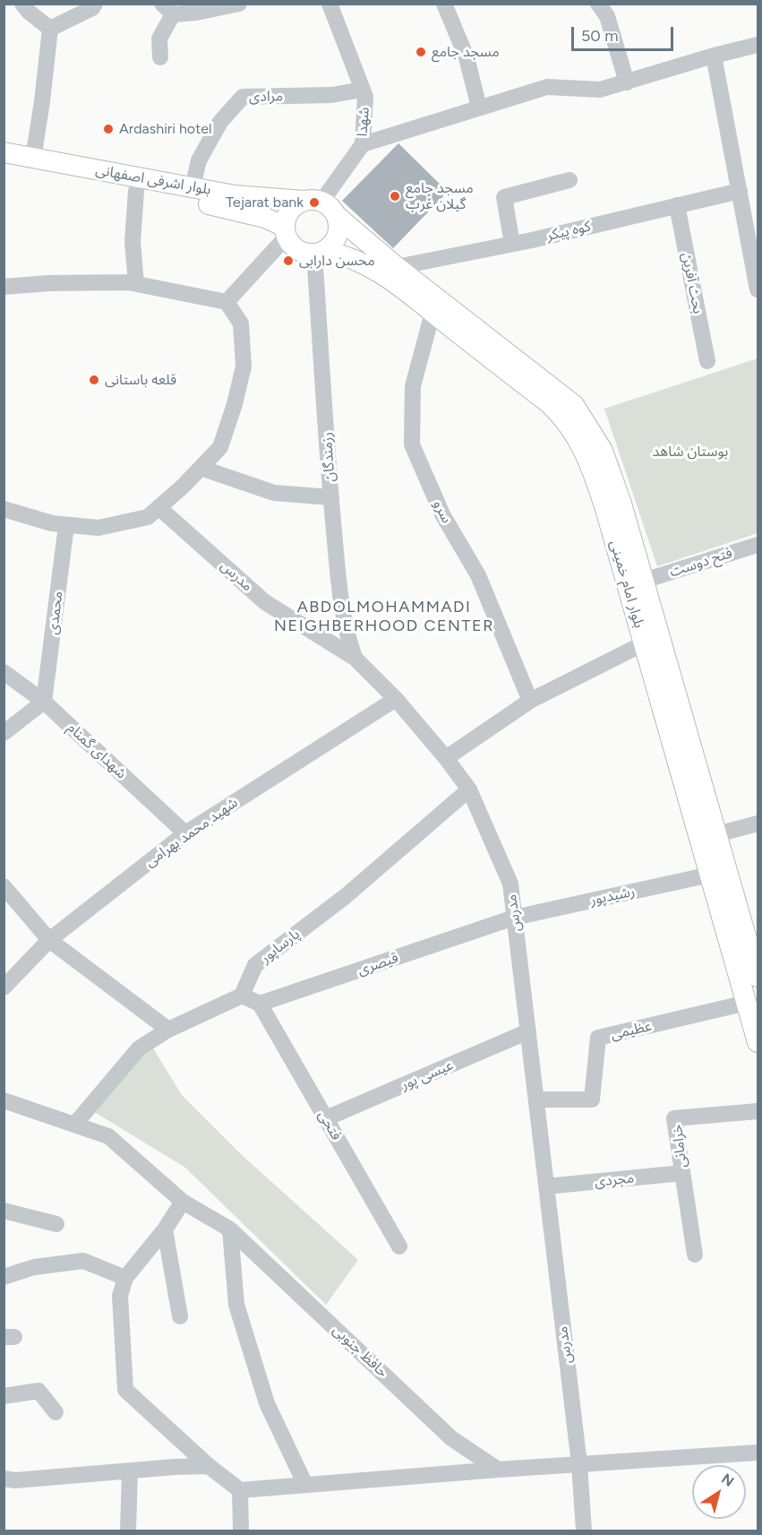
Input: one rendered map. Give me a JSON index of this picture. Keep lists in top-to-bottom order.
{
  "streets": {
    "main road": ["بلوار اشرفی اصفهانی", "بلوار امام خمینی"],
    "street": [
      "مرادی",
      "شهدا",
      "کوه پیکر",
      "بحث آفرین",
      "رزمندگان",
      "سرو",
      "فتح دوست",
      "مدرس",
      "محمدی",
      "شهدای گمنام",
      "شهید محمد بهرامی",
      "رشیدپور",
      "پارساپور",
      "قیصری",
      "عظیمی",
      "عیسی پور",
      "فتحی",
      "خرامانی",
      "مجردی",
      "حافظ جنوبی"
    ]
  },
  "crossings": [
    ["مرادی", "شهدا"],
    ["مرادی", "بلوار اشرفی اصفهانی"],
    ["شهدا", "بلوار اشرفی اصفهانی"],
    ["شهدا", "رزمندگان"],
    ["شهدا", "بلوار امام خمینی"],
    ["بلوار اشرفی اصفهانی", "رزمندگان"],
    ["بلوار اشرفی اصفهانی", "بلوار امام خمینی"],
    ["کوه پیکر", "بحث آفرین"],
    ["کوه پیکر", "بلوار امام خمینی"],
    ["رزمندگان", "مدرس"],
    ["رزمندگان", "بلوار امام خمینی"],
    ["سرو", "بلوار امام خمینی"],
    ["فتح دوست", "بلوار امام خمینی"],
    ["مدرس", "شهید محمد بهرامی"],
    ["مدرس", "رشیدپور"],
    ["مدرس", "پارساپور"],
    ["مدرس", "قیصری"],
    ["مدرس", "عظیمی"],
    ["مدرس", "عیسی پور"],
    ["مدرس", "مجردی"],
    ["بلوار امام خمینی", "رشیدپور"],
    ["بلوار امام خمینی", "عظیمی"],
    ["محمدی", "شهدای گمنام"],
    ["شهدای گمنام", "شهید محمد بهرامی"],
    ["رشیدپور", "قیصری"],
    ["قیصری", "فتحی"],
    ["عیسی پور", "فتحی"],
    ["خرامانی", "مجردی"]
  ],
  "districts": ["ABDOLMOHAMMADI NEIGHBERHOOD CENTER"],
  "parks": ["بوستان شاهد"],
  "places": [
    "مسجد جامع",
    "Ardashiri hotel",
    "مسجد جامع گیلان غرب",
    "Tejarat bank",
    "محسن دارابی",
    "قلعه باستانی"
  ],
  "scale_bar": "50 m",
  "north": "top right"
}
